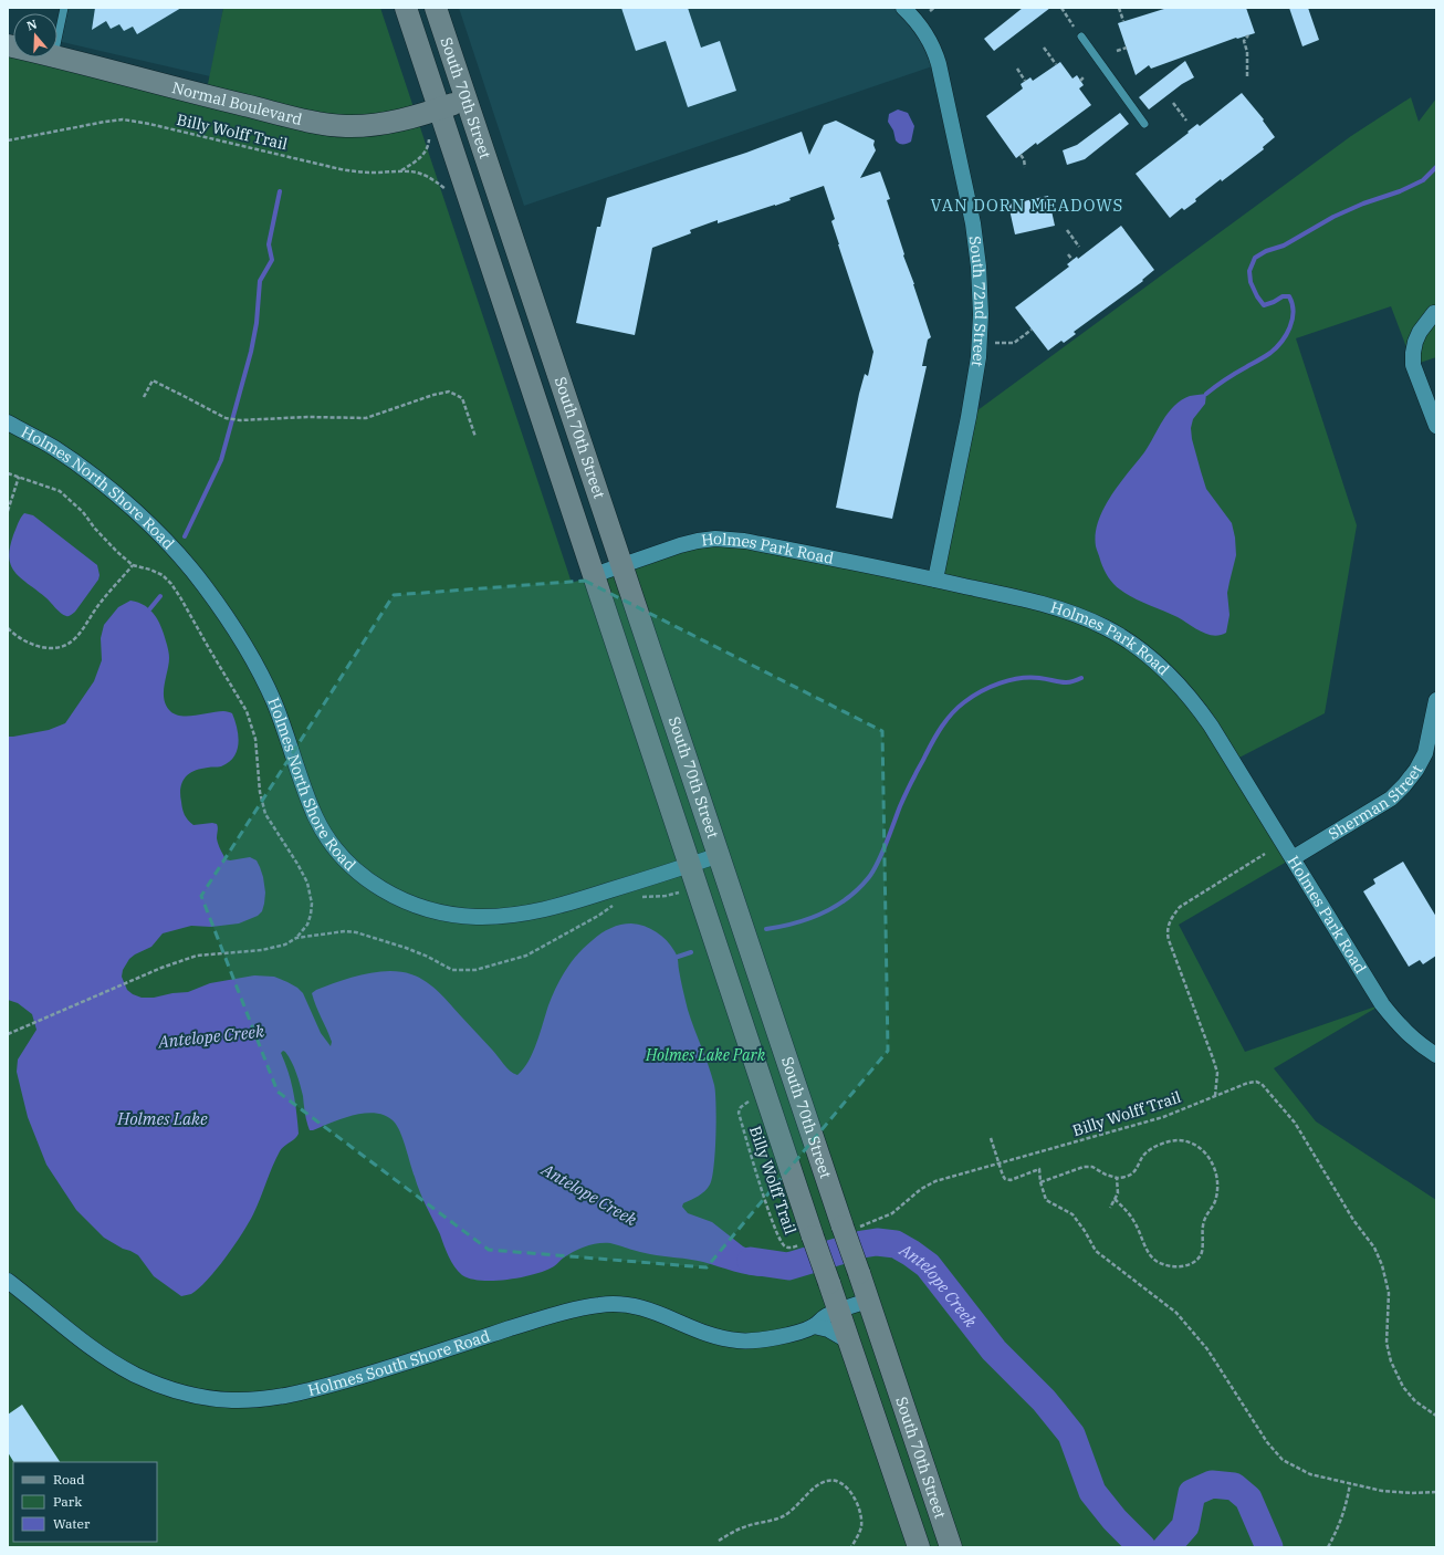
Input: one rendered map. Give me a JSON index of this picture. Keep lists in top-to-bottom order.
{
  "streets": {
    "main road": ["South 70th Street", "Normal Boulevard"],
    "street": [
      "South 72nd Street",
      "Holmes North Shore Road",
      "Holmes Park Road",
      "Sherman Street",
      "Holmes South Shore Road"
    ],
    "path": ["Billy Wolff Trail"]
  },
  "crossings": [
    ["South 70th Street", "Normal Boulevard"],
    ["South 70th Street", "Billy Wolff Trail"],
    ["South 70th Street", "Holmes North Shore Road"],
    ["South 70th Street", "Holmes Park Road"],
    ["South 70th Street", "Holmes South Shore Road"],
    ["South 72nd Street", "Holmes Park Road"],
    ["Holmes Park Road", "Sherman Street"]
  ],
  "districts": ["VAN DORN MEADOWS"],
  "water": ["Antelope Creek", "Holmes Lake"],
  "parks": ["Holmes Lake Park"],
  "legend": ["Road", "Park", "Water"],
  "north": "top"
}
